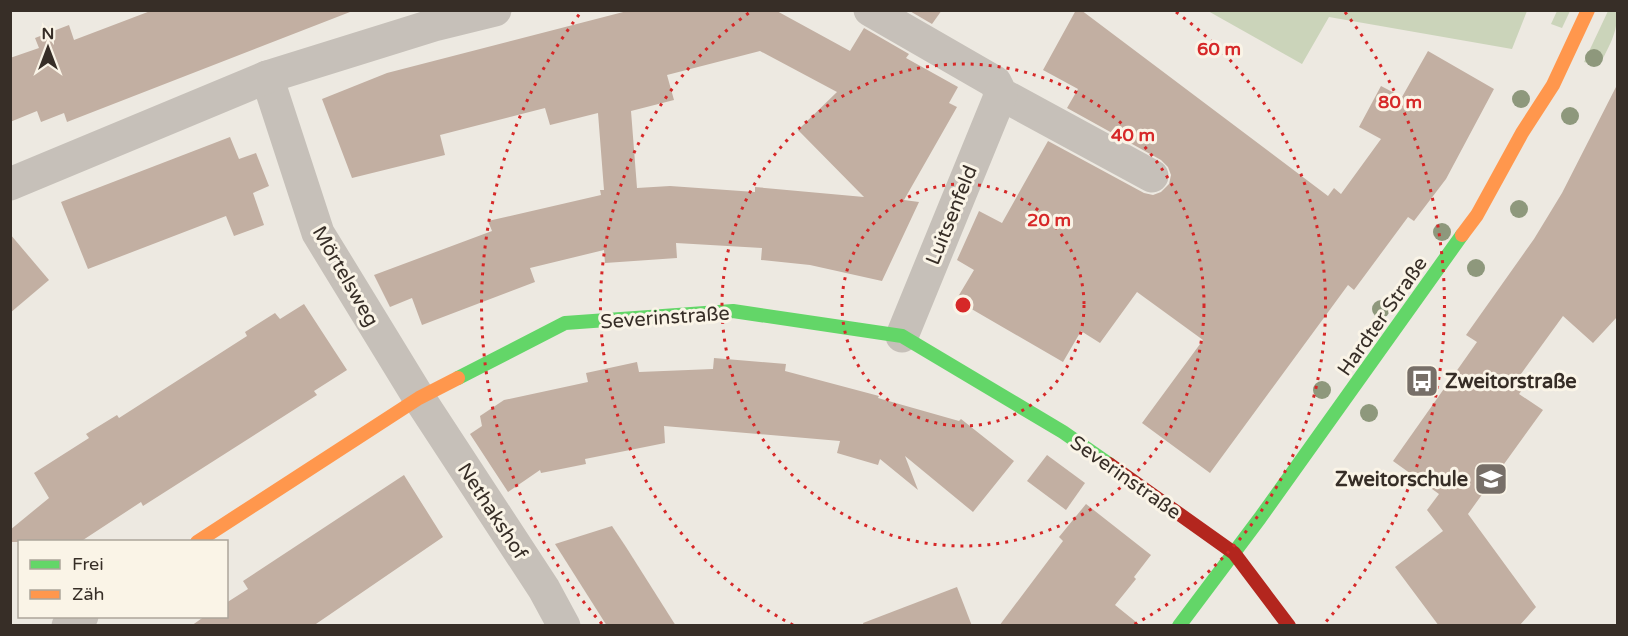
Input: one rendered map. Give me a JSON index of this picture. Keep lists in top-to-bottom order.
{
  "streets": {
    "street": [
      "Luitsenfeld",
      "Mörtelsweg",
      "Hardter Straße",
      "Severinstraße",
      "Nethakshof"
    ]
  },
  "crossings": [
    ["Luitsenfeld", "Severinstraße"],
    ["Mörtelsweg", "Severinstraße"],
    ["Mörtelsweg", "Nethakshof"],
    ["Hardter Straße", "Severinstraße"],
    ["Severinstraße", "Nethakshof"]
  ],
  "places": {
    "bus stop": ["Zweitorstraße"],
    "school or university": ["Zweitorschule"]
  },
  "legend": ["Frei", "Zäh"],
  "north": "top",
  "rings": [
    "60 m",
    "80 m",
    "40 m",
    "20 m"
  ]
}
